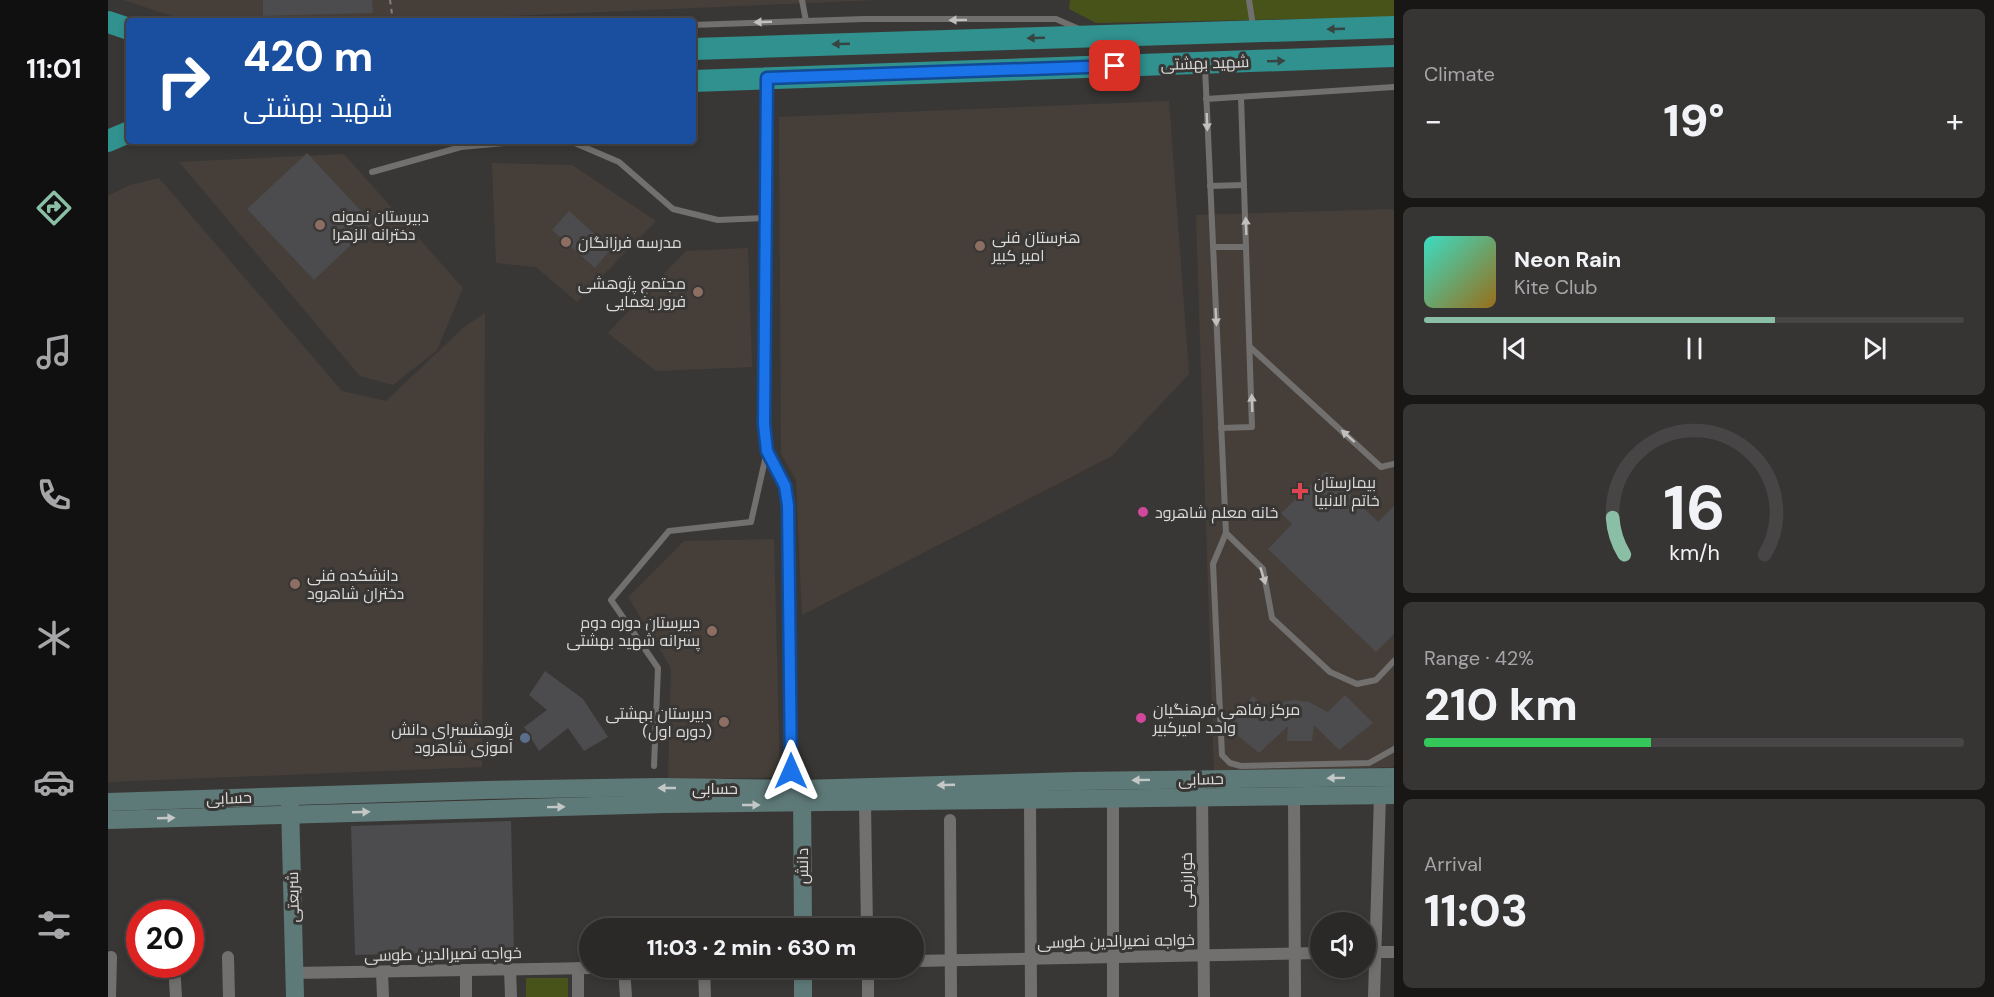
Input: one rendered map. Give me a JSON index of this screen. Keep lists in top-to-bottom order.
{
  "streets": {
    "highway": ["شهید بهشتی"],
    "main road": ["حسابی", "دانش", "شریعتی"],
    "street": ["خوارزمی", "خواجه نصیرالدین طوسی"]
  },
  "crossings": [
    ["حسابی", "دانش"],
    ["حسابی", "خوارزمی"],
    ["حسابی", "شریعتی"],
    ["خوارزمی", "خواجه نصیرالدین طوسی"],
    ["شریعتی", "خواجه نصیرالدین طوسی"]
  ],
  "places": {
    "other": [
      "دبیرستان نمونه دخترانه الزهرا",
      "مدرسه فرزانگان",
      "هنرستان فنی امیر کبیر",
      "مجتمع پژوهشی فرور یغمایی",
      "خانه معلم شاهرود",
      "دانشکده فنی دختران شاهرود",
      "دبیرستان دوره دوم پسرانه شهید بهشتی",
      "مرکز رفاهی فرهنگیان واحد امیرکبیر",
      "دبیرستان بهشتی (دوره اول)",
      "پژوهشسرای دانش آموزی شاهرود"
    ],
    "health": ["بیمارستان خاتم الانبیا"]
  },
  "page": {
    "tabs": "11:01",
    "tile": [
      "Climate",
      ["Range · 42%", "210 km"],
      ["Arrival", "11:03"]
    ],
    "turn": ["420 m", "شهید بهشتی"],
    "heat": ["−", "19°", "+"],
    "song": ["Neon Rain", "Kite Club"],
    "limit": "20",
    "trip": "11:03 · 2 min · 630 m",
    "gauge": ["16", "km/h"]
  }
}
